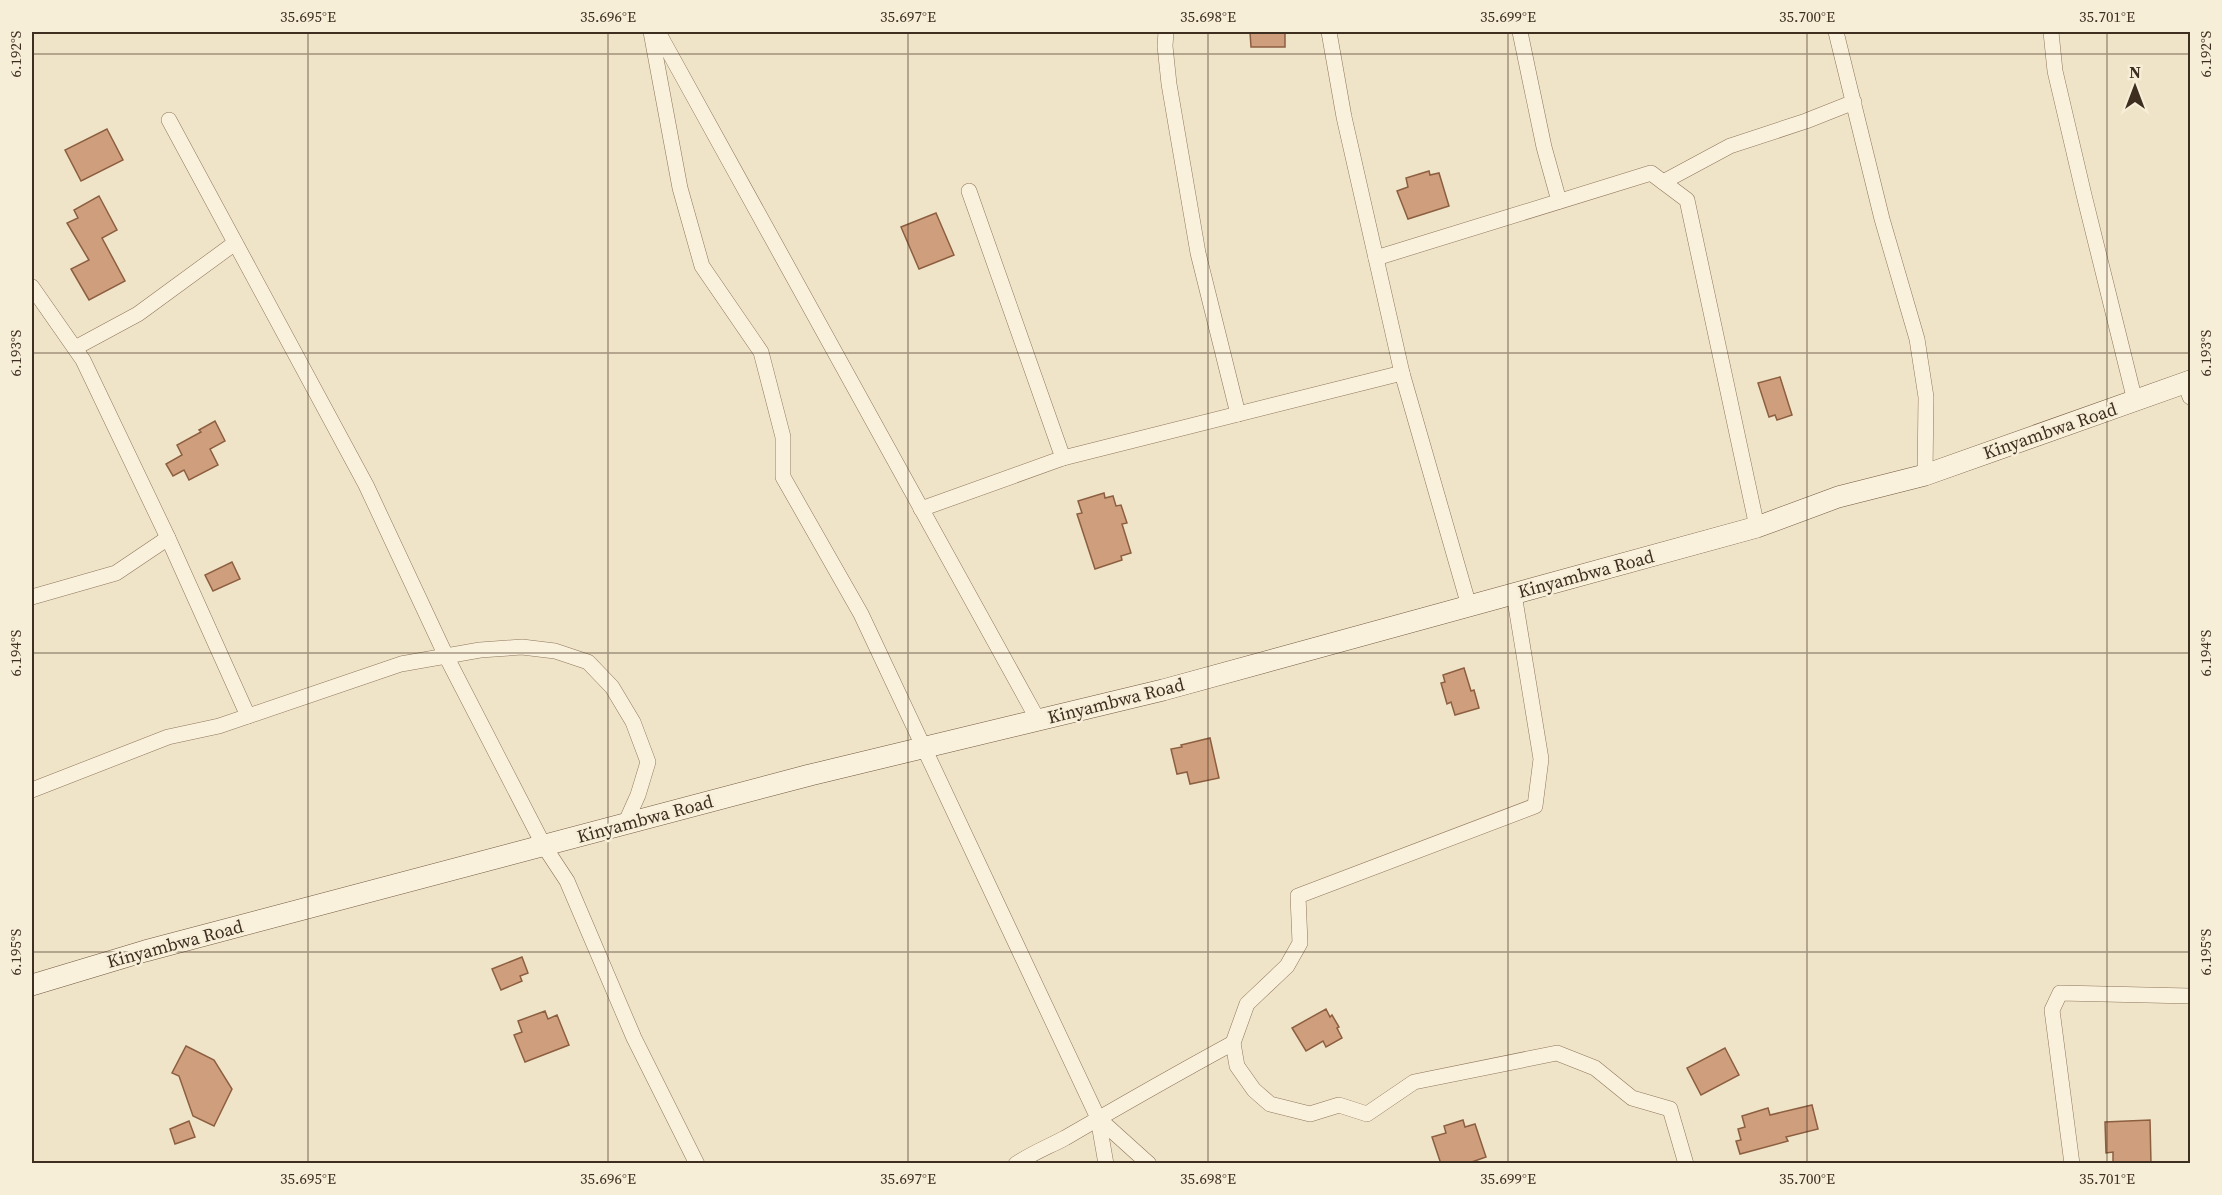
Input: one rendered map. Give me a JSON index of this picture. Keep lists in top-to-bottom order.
{
  "streets": {
    "street": ["Kinyambwa Road"]
  },
  "north": "top",
  "coordinates": [
    "35.695°E",
    "35.696°E",
    "35.697°E",
    "35.698°E",
    "35.699°E",
    "35.700°E",
    "35.701°E",
    "6.192°S",
    "6.193°S",
    "6.194°S",
    "6.195°S"
  ]
}
